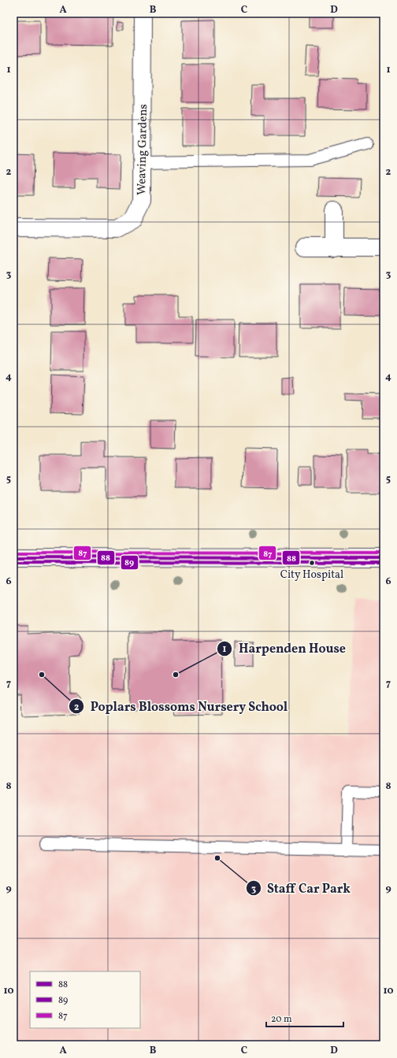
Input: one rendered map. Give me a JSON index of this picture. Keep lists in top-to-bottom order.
{
  "streets": {
    "street": ["Weaving Gardens"]
  },
  "places": [
    "City Hospital",
    "Poplars Blossoms Nursery School",
    "Harpenden House",
    "Staff Car Park"
  ],
  "lines": ["transit line 87", "transit line 88", "transit line 89"],
  "legend": ["88", "89", "87"],
  "scale_bar": "20 m",
  "grid": {
    "columns": [
      "A",
      "B",
      "C",
      "D"
    ],
    "rows": [
      "1",
      "2",
      "3",
      "4",
      "5",
      "6",
      "7",
      "8",
      "9",
      "10"
    ]
  }
}
